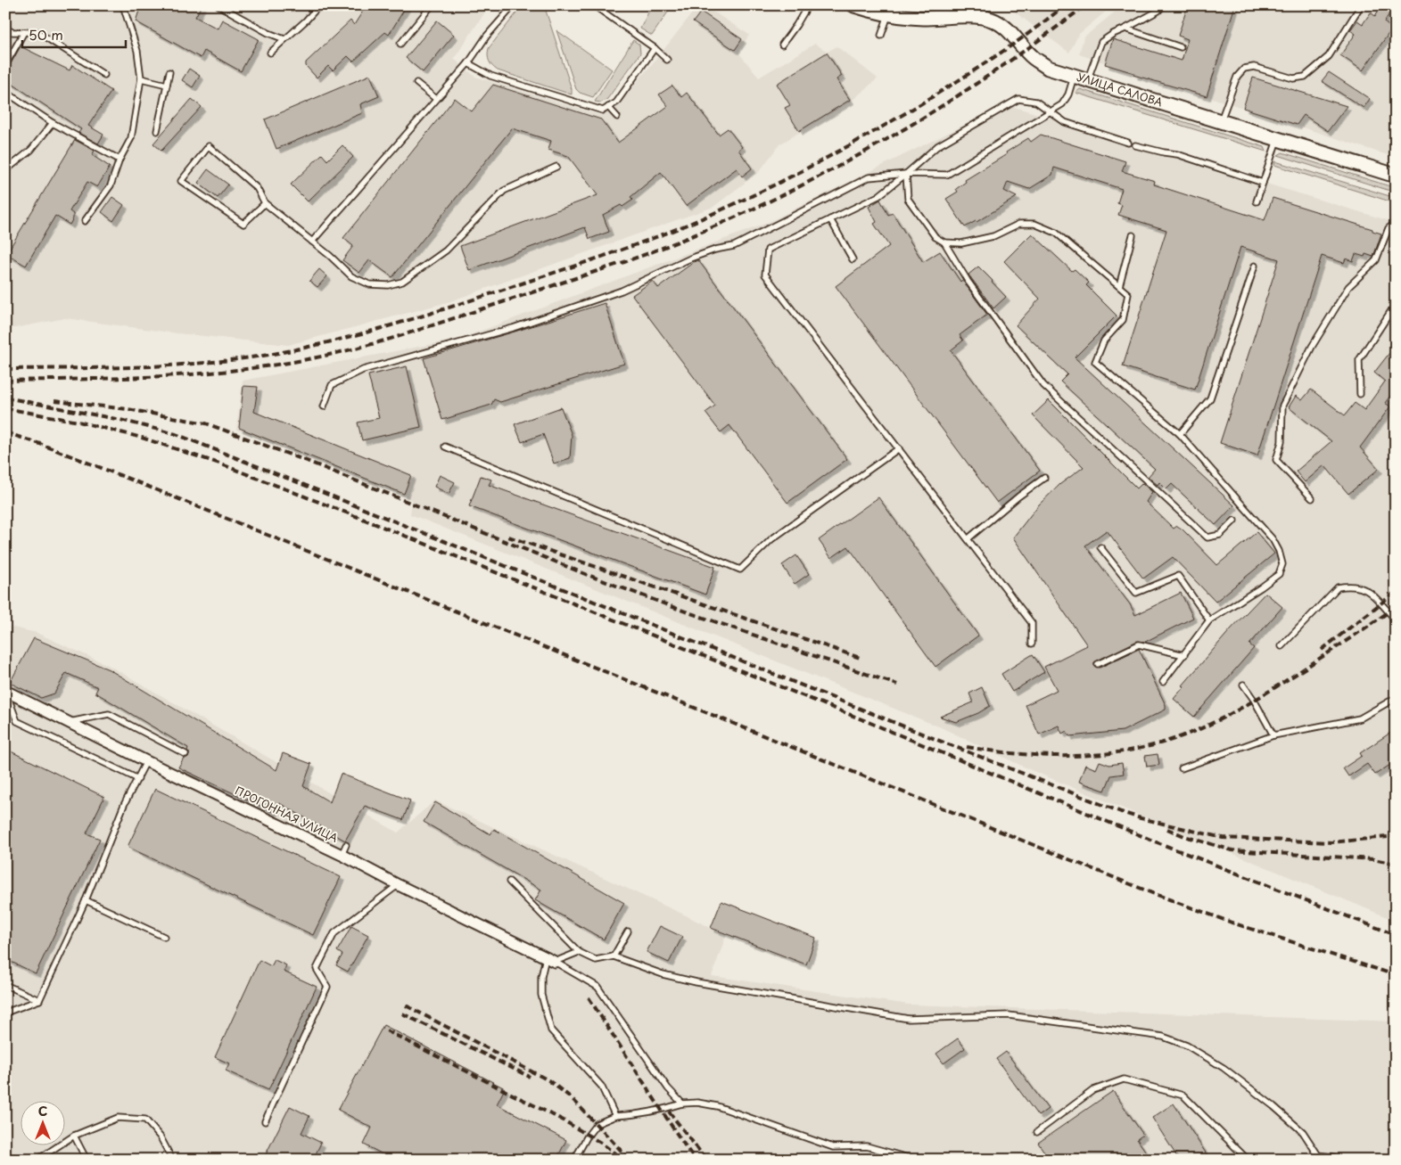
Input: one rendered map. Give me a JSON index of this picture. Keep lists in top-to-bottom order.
{
  "streets": {
    "street": ["УЛИЦА САЛОВА", "ПРОГОННАЯ УЛИЦА"]
  },
  "scale_bar": "50 m",
  "north": "top"
}
